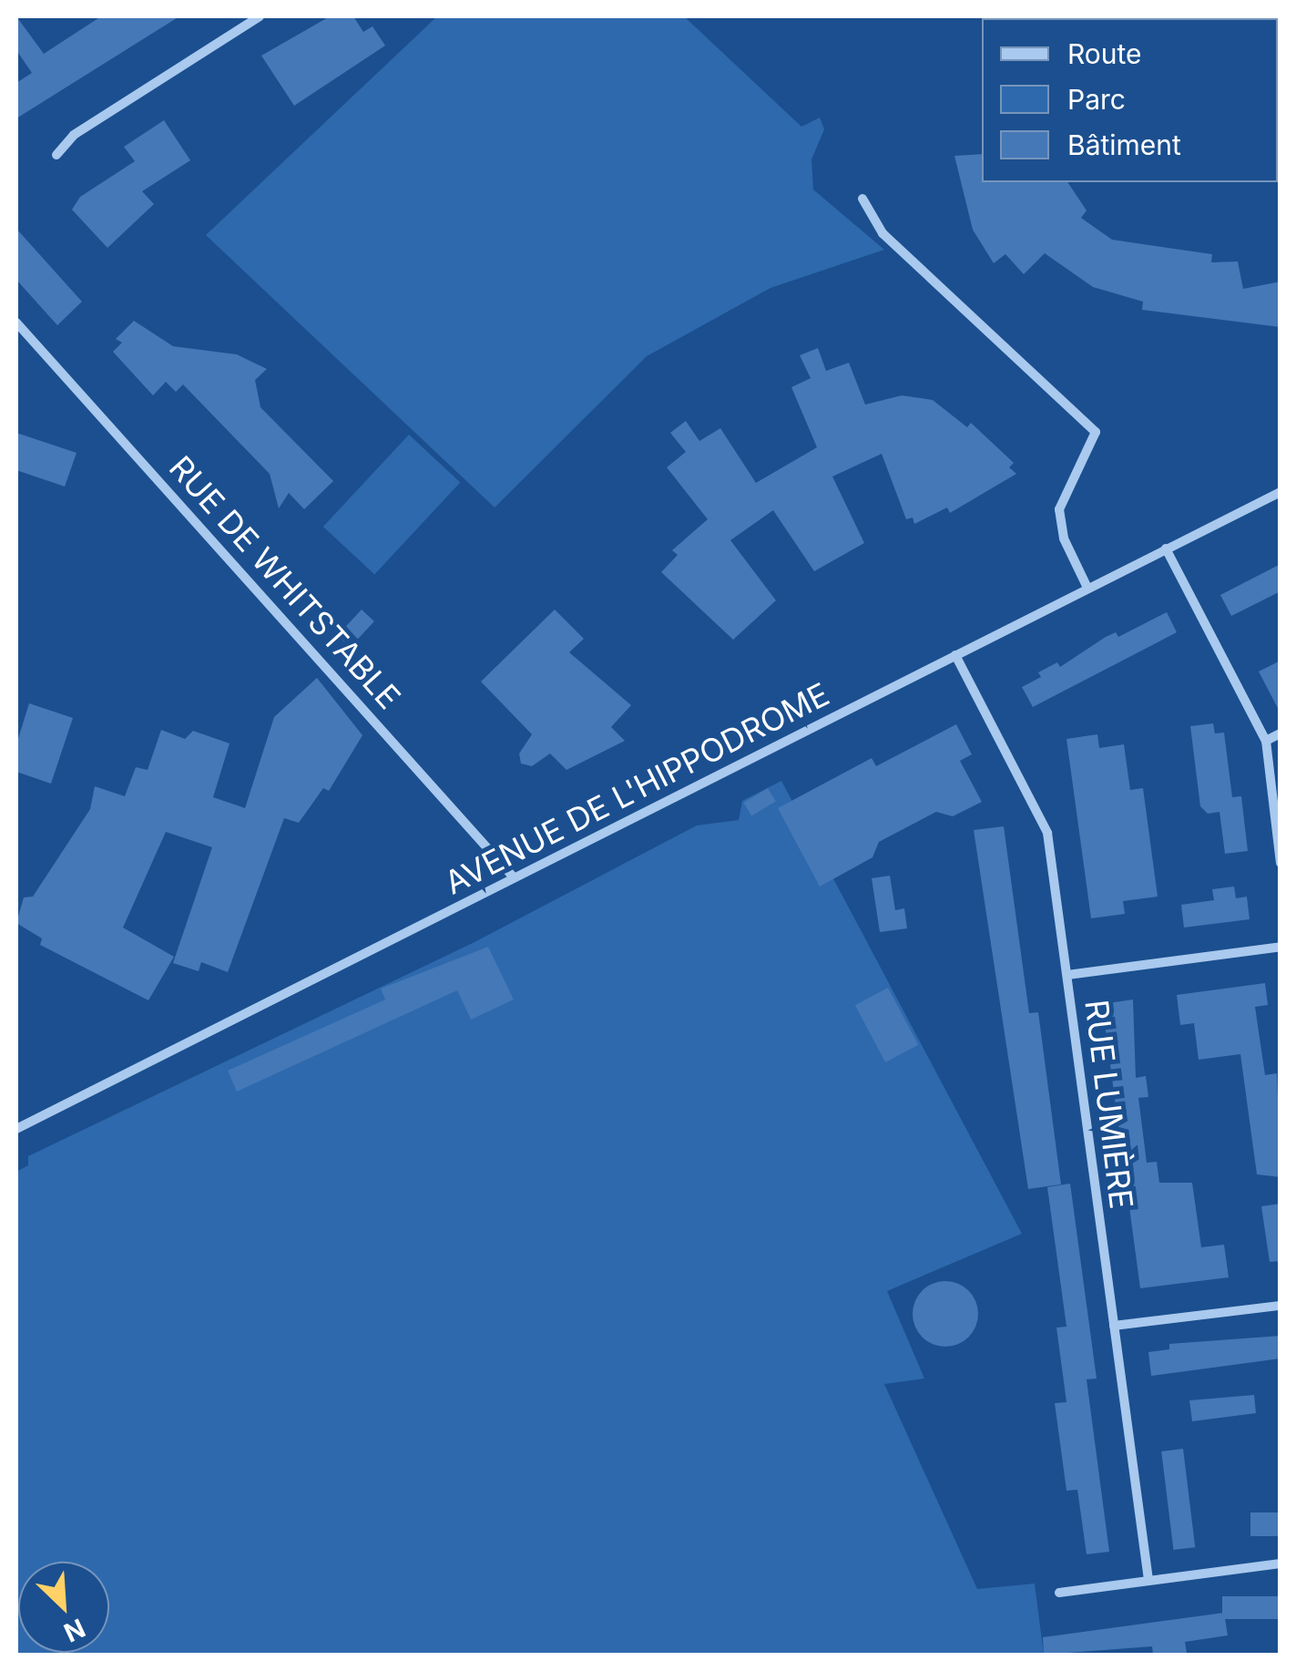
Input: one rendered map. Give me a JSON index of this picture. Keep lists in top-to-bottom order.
{
  "streets": {
    "street": ["RUE DE WHITSTABLE", "AVENUE DE L'HIPPODROME", "RUE LUMIÈRE"]
  },
  "crossings": [
    ["RUE DE WHITSTABLE", "AVENUE DE L'HIPPODROME"],
    ["AVENUE DE L'HIPPODROME", "RUE LUMIÈRE"]
  ],
  "legend": ["Route", "Parc", "Bâtiment"],
  "north": "bottom right"
}
